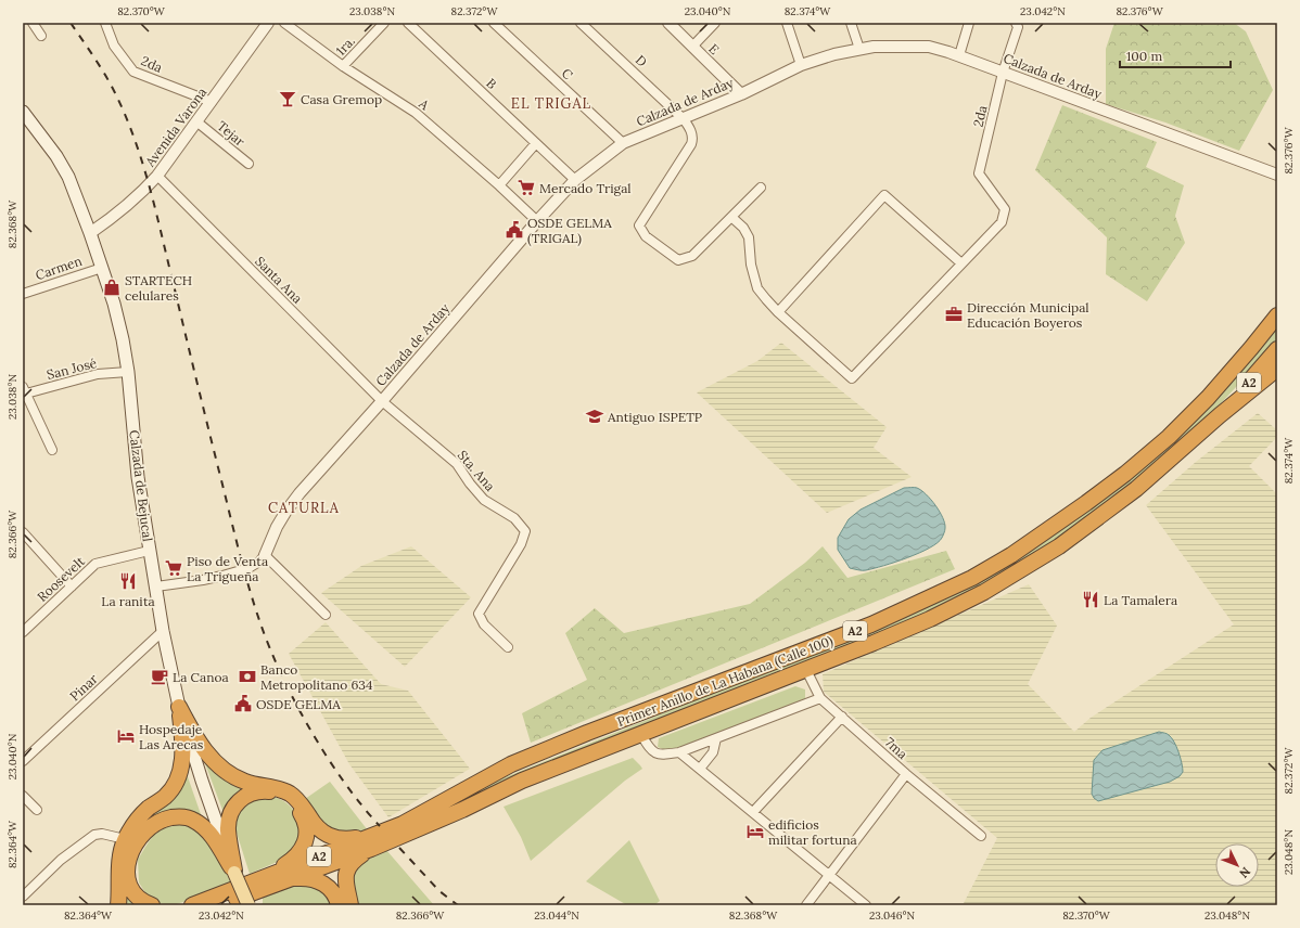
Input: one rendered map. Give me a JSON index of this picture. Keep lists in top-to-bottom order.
{
  "streets": {
    "highway": ["A2", "Primer Anillo de La Habana (Calle 100)"],
    "main road": ["Calzada de Bejucal"],
    "street": [
      "1ra.",
      "E",
      "D",
      "2da",
      "C",
      "Calzada de Arday",
      "B",
      "A",
      "Avenida Varona",
      "Tejar",
      "Carmen",
      "Santa Ana",
      "San José",
      "Sta. Ana",
      "Roosevelt",
      "Pinar",
      "7ma"
    ]
  },
  "crossings": [
    ["1ra.", "A"],
    ["E", "Calzada de Arday"],
    ["D", "Calzada de Arday"],
    ["2da", "Calzada de Arday"],
    ["2da", "Avenida Varona"],
    ["C", "Calzada de Arday"],
    ["Calzada de Arday", "B"],
    ["Calzada de Arday", "A"],
    ["Calzada de Arday", "Santa Ana"],
    ["Calzada de Arday", "Sta. Ana"],
    ["Avenida Varona", "Tejar"],
    ["Avenida Varona", "Santa Ana"],
    ["Avenida Varona", "Calzada de Bejucal"],
    ["Carmen", "Calzada de Bejucal"],
    ["Santa Ana", "Sta. Ana"],
    ["San José", "Calzada de Bejucal"],
    ["A2", "Primer Anillo de La Habana (Calle 100)"],
    ["Calzada de Bejucal", "Roosevelt"],
    ["Calzada de Bejucal", "Pinar"],
    ["Primer Anillo de La Habana (Calle 100)", "7ma"]
  ],
  "districts": ["EL TRIGAL", "CATURLA"],
  "places": {
    "bar": ["Casa Gremop"],
    "supermarket": ["Mercado Trigal", "Piso de Venta La Trigueña"],
    "public building": ["OSDE GELMA (TRIGAL)", "OSDE GELMA"],
    "shop": ["STARTECH celulares"],
    "office": ["Dirección Municipal Educación Boyeros"],
    "school or university": ["Antiguo ISPETP"],
    "restaurant": ["La ranita", "La Tamalera"],
    "cafe": ["La Canoa"],
    "bank": ["Banco Metropolitano 634"],
    "hotel": ["Hospedaje Las Arecas", "edificios militar fortuna"]
  },
  "scale_bar": "100 m",
  "north": "bottom right",
  "coordinates": [
    "82.370°W",
    "23.038°N",
    "82.372°W",
    "23.040°N",
    "82.374°W",
    "23.042°N",
    "82.376°W",
    "82.368°W",
    "82.366°W",
    "82.364°W",
    "23.048°N",
    "23.044°N",
    "23.046°N"
  ]
}
